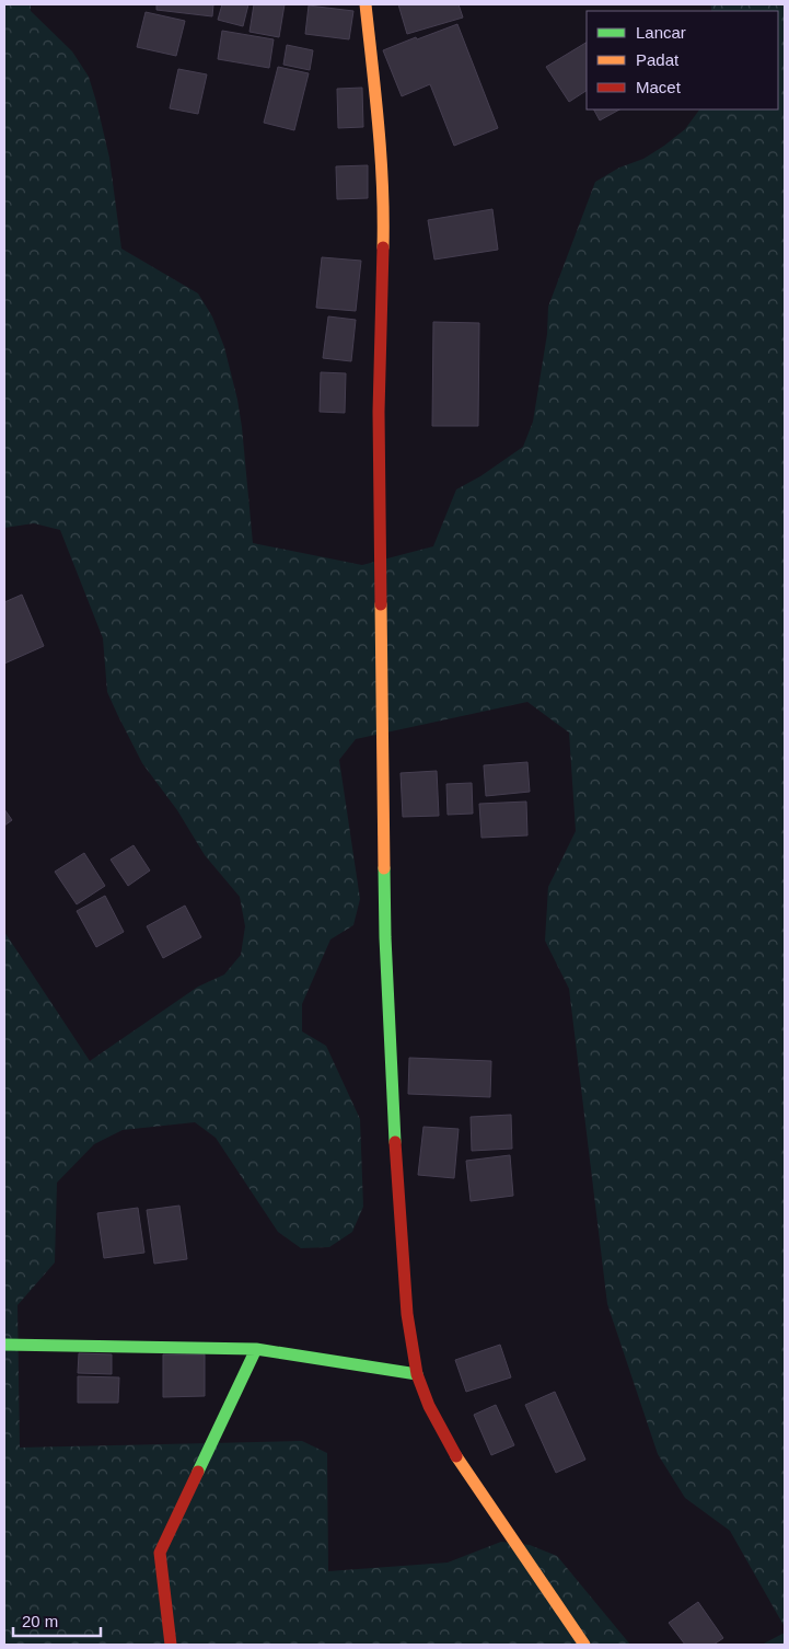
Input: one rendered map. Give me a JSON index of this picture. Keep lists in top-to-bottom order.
{
  "legend": ["Lancar", "Padat", "Macet"],
  "scale_bar": "20 m"
}
